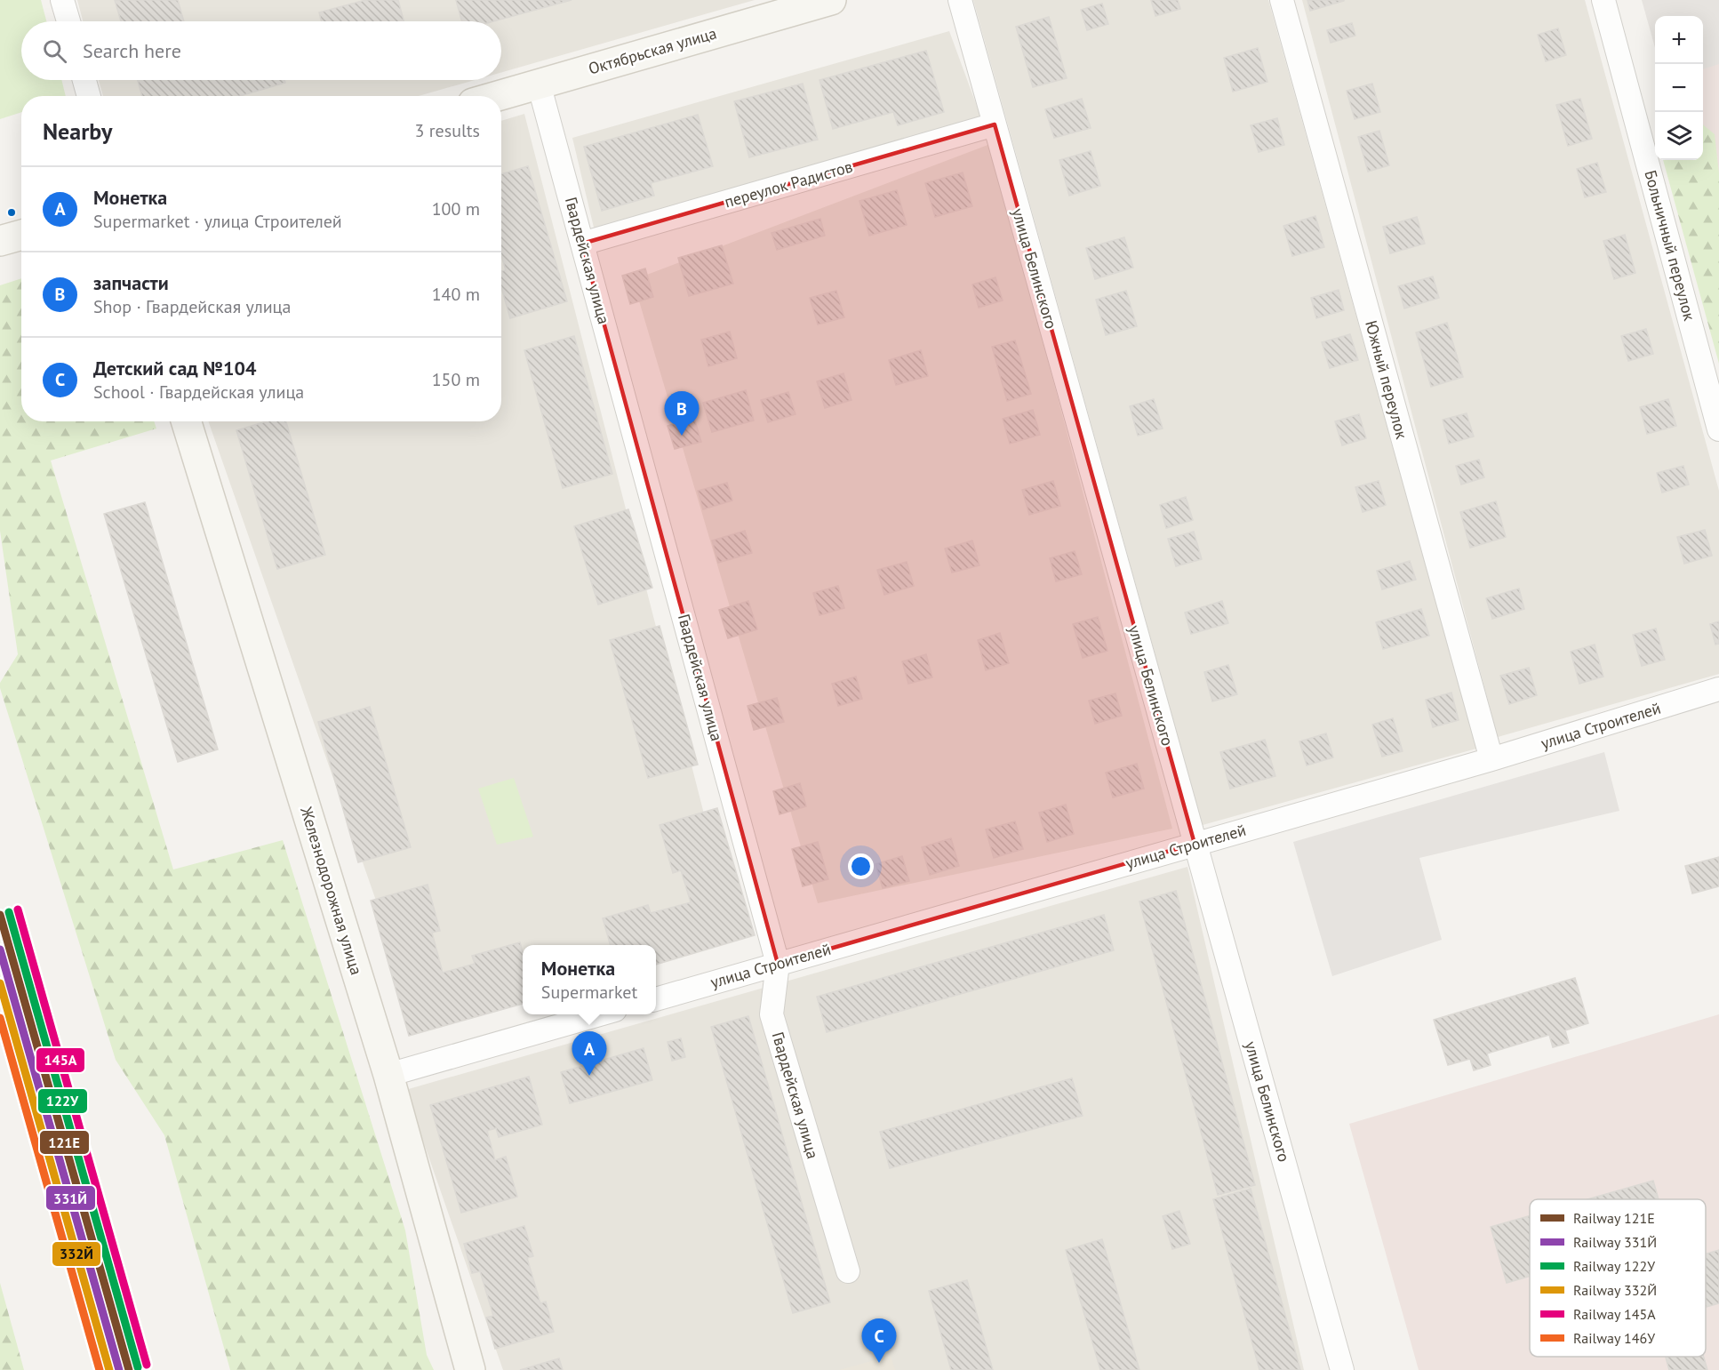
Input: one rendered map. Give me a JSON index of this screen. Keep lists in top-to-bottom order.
{
  "streets": {
    "street": [
      "Октябрьская улица",
      "переулок Радистов",
      "Больничный переулок",
      "Гвардейская улица",
      "улица Белинского",
      "Южный переулок",
      "улица Строителей",
      "Железнодорожная улица"
    ]
  },
  "crossings": [
    ["Октябрьская улица", "Гвардейская улица"],
    ["переулок Радистов", "Гвардейская улица"],
    ["переулок Радистов", "улица Белинского"],
    ["Гвардейская улица", "улица Строителей"],
    ["улица Белинского", "улица Строителей"],
    ["Южный переулок", "улица Строителей"]
  ],
  "lines": [
    "rail line 145А",
    "rail line 122У",
    "rail line 121Е",
    "rail line 331Й",
    "rail line 332Й",
    "rail line 146У"
  ],
  "legend": [
    "Railway 121Е",
    "Railway 331Й",
    "Railway 122У",
    "Railway 332Й",
    "Railway 145А",
    "Railway 146У"
  ],
  "page": {
    "map_buttons": ["+", "−"],
    "search": "Search here",
    "heading": ["Nearby", "3 results"],
    "list": [
      {
        "mark": "A",
        "name": "Монетка",
        "note": "Supermarket · улица Строителей",
        "value": "100 m"
      },
      {
        "mark": "B",
        "name": "запчасти",
        "note": "Shop · Гвардейская улица",
        "value": "140 m"
      },
      {
        "mark": "C",
        "name": "Детский сад №104",
        "note": "School · Гвардейская улица",
        "value": "150 m"
      }
    ],
    "pins": ["B", "A", "C"],
    "popup": ["Монетка", "Supermarket"]
  }
}
